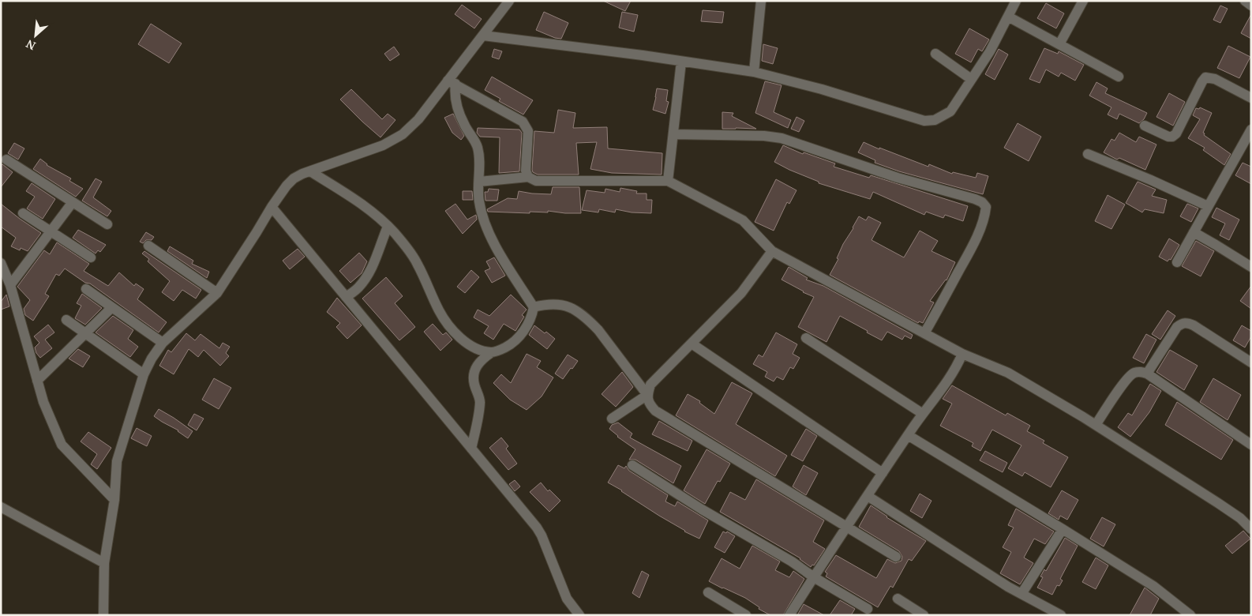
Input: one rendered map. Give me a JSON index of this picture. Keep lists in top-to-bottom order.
{
  "north": "bottom left"
}
